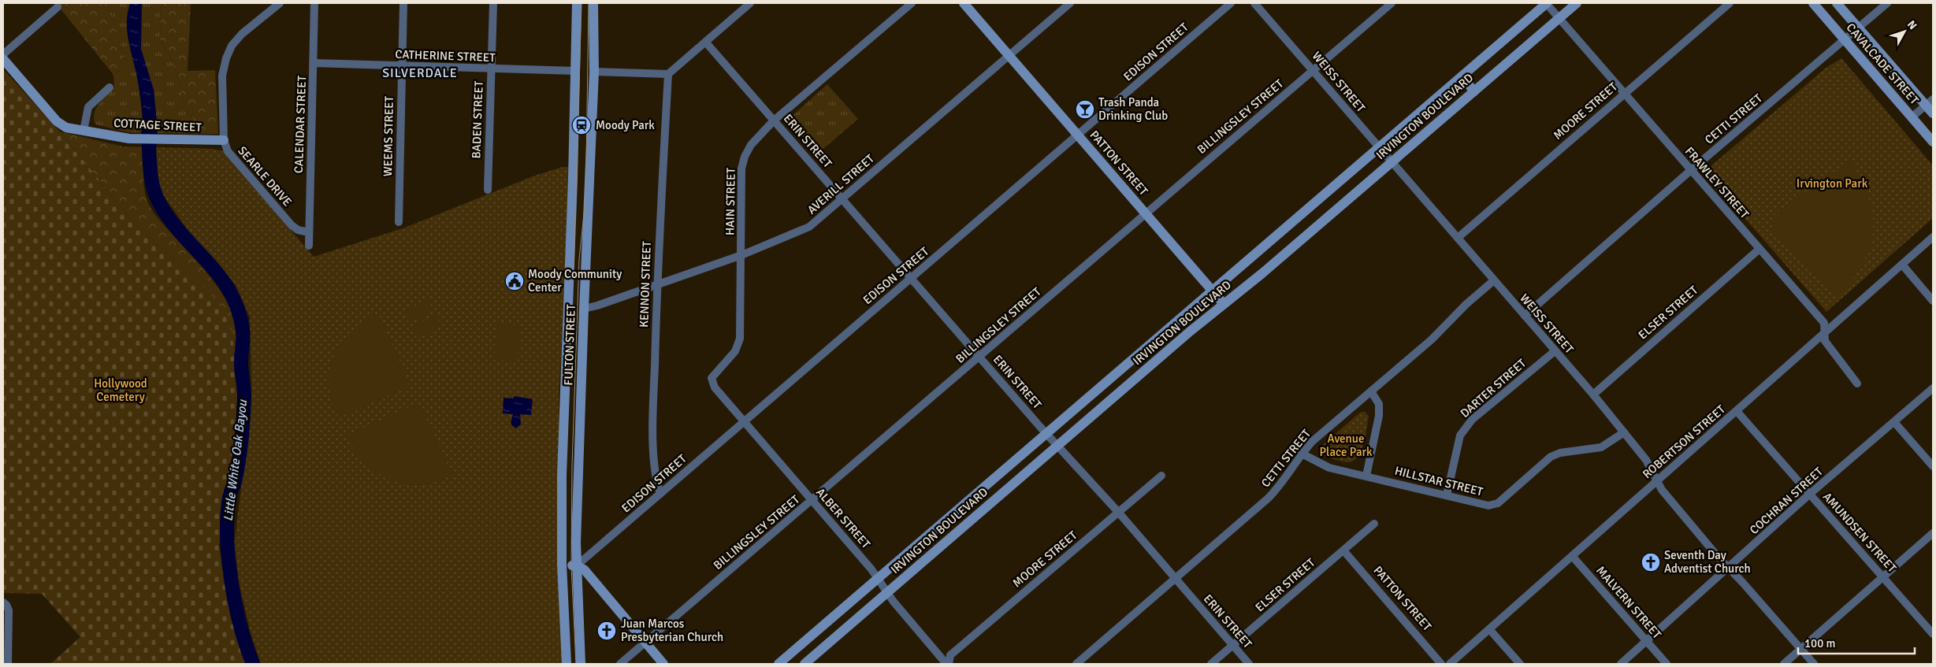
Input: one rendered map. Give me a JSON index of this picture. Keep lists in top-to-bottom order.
{
  "streets": {
    "main road": [
      "CAVALCADE STREET",
      "IRVINGTON BOULEVARD",
      "COTTAGE STREET",
      "PATTON STREET",
      "FULTON STREET"
    ],
    "street": [
      "EDISON STREET",
      "CATHERINE STREET",
      "WEISS STREET",
      "MOORE STREET",
      "BILLINGSLEY STREET",
      "CETTI STREET",
      "BADEN STREET",
      "CALENDAR STREET",
      "WEEMS STREET",
      "ERIN STREET",
      "SEARLE DRIVE",
      "FRAWLEY STREET",
      "AVERILL STREET",
      "HAIN STREET",
      "KENNON STREET",
      "ELSER STREET",
      "DARTER STREET",
      "ROBERTSON STREET",
      "HILLSTAR STREET",
      "COCHRAN STREET",
      "ALBER STREET",
      "AMUNDSEN STREET",
      "MALVERN STREET"
    ]
  },
  "crossings": [
    ["EDISON STREET", "ERIN STREET"],
    ["EDISON STREET", "PATTON STREET"],
    ["EDISON STREET", "KENNON STREET"],
    ["EDISON STREET", "FULTON STREET"],
    ["EDISON STREET", "ALBER STREET"],
    ["CATHERINE STREET", "BADEN STREET"],
    ["CATHERINE STREET", "CALENDAR STREET"],
    ["CATHERINE STREET", "WEEMS STREET"],
    ["CATHERINE STREET", "FULTON STREET"],
    ["CAVALCADE STREET", "CETTI STREET"],
    ["WEISS STREET", "MOORE STREET"],
    ["WEISS STREET", "BILLINGSLEY STREET"],
    ["WEISS STREET", "IRVINGTON BOULEVARD"],
    ["WEISS STREET", "CETTI STREET"],
    ["WEISS STREET", "ELSER STREET"],
    ["WEISS STREET", "DARTER STREET"],
    ["WEISS STREET", "ROBERTSON STREET"],
    ["WEISS STREET", "HILLSTAR STREET"],
    ["WEISS STREET", "COCHRAN STREET"],
    ["MOORE STREET", "ERIN STREET"],
    ["MOORE STREET", "FRAWLEY STREET"],
    ["MOORE STREET", "ALBER STREET"],
    ["BILLINGSLEY STREET", "ERIN STREET"],
    ["BILLINGSLEY STREET", "PATTON STREET"],
    ["BILLINGSLEY STREET", "ALBER STREET"],
    ["IRVINGTON BOULEVARD", "ERIN STREET"],
    ["IRVINGTON BOULEVARD", "PATTON STREET"],
    ["IRVINGTON BOULEVARD", "FRAWLEY STREET"],
    ["IRVINGTON BOULEVARD", "ALBER STREET"],
    ["CETTI STREET", "ERIN STREET"],
    ["CETTI STREET", "FRAWLEY STREET"],
    ["CETTI STREET", "HILLSTAR STREET"],
    ["CALENDAR STREET", "SEARLE DRIVE"],
    ["COTTAGE STREET", "SEARLE DRIVE"],
    ["ERIN STREET", "AVERILL STREET"],
    ["ERIN STREET", "HAIN STREET"],
    ["ERIN STREET", "ELSER STREET"],
    ["PATTON STREET", "AVERILL STREET"],
    ["PATTON STREET", "ELSER STREET"],
    ["FRAWLEY STREET", "ELSER STREET"],
    ["FRAWLEY STREET", "ROBERTSON STREET"],
    ["AVERILL STREET", "HAIN STREET"],
    ["AVERILL STREET", "KENNON STREET"],
    ["AVERILL STREET", "FULTON STREET"],
    ["HAIN STREET", "ALBER STREET"],
    ["DARTER STREET", "HILLSTAR STREET"],
    ["ROBERTSON STREET", "AMUNDSEN STREET"],
    ["ROBERTSON STREET", "MALVERN STREET"],
    ["COCHRAN STREET", "AMUNDSEN STREET"],
    ["COCHRAN STREET", "MALVERN STREET"]
  ],
  "districts": ["SILVERDALE"],
  "water": ["Little White Oak Bayou"],
  "parks": ["Irvington Park", "Hollywood Cemetery", "Avenue Place Park"],
  "places": {
    "bar": ["Trash Panda Drinking Club"],
    "station": ["Moody Park"],
    "public building": ["Moody Community Center"],
    "church": ["Seventh Day Adventist Church", "Juan Marcos Presbyterian Church"]
  },
  "scale_bar": "100 m",
  "north": "top right"
}
